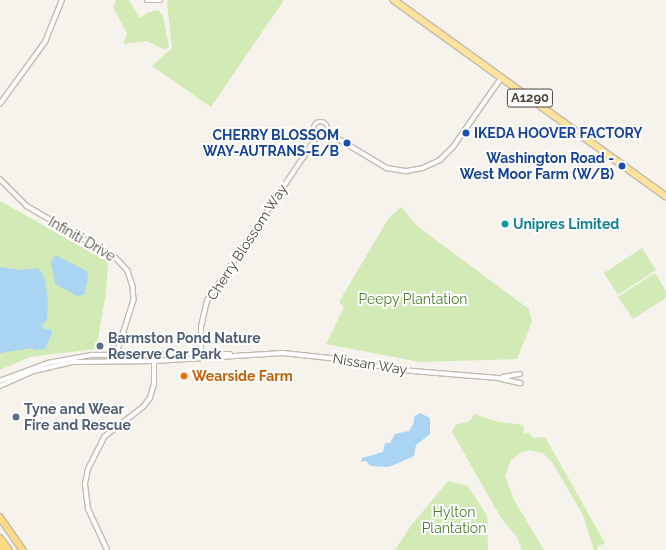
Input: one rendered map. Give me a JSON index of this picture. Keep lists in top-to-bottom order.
{
  "streets": {
    "main road": ["A1290"],
    "street": ["Infiniti Drive", "Cherry Blossom Way", "Nissan Way"]
  },
  "crossings": [
    ["A1290", "Cherry Blossom Way"],
    ["Infiniti Drive", "Nissan Way"],
    ["Cherry Blossom Way", "Nissan Way"]
  ],
  "parks": ["Peepy Plantation", "Hylton Plantation"],
  "places": [
    "IKEDA HOOVER FACTORY",
    "CHERRY BLOSSOM WAY-AUTRANS-E/B",
    "Washington Road - West Moor Farm (W/B)",
    "Unipres Limited",
    "Barmston Pond Nature Reserve Car Park",
    "Wearside Farm",
    "Tyne and Wear Fire and Rescue"
  ]
}
